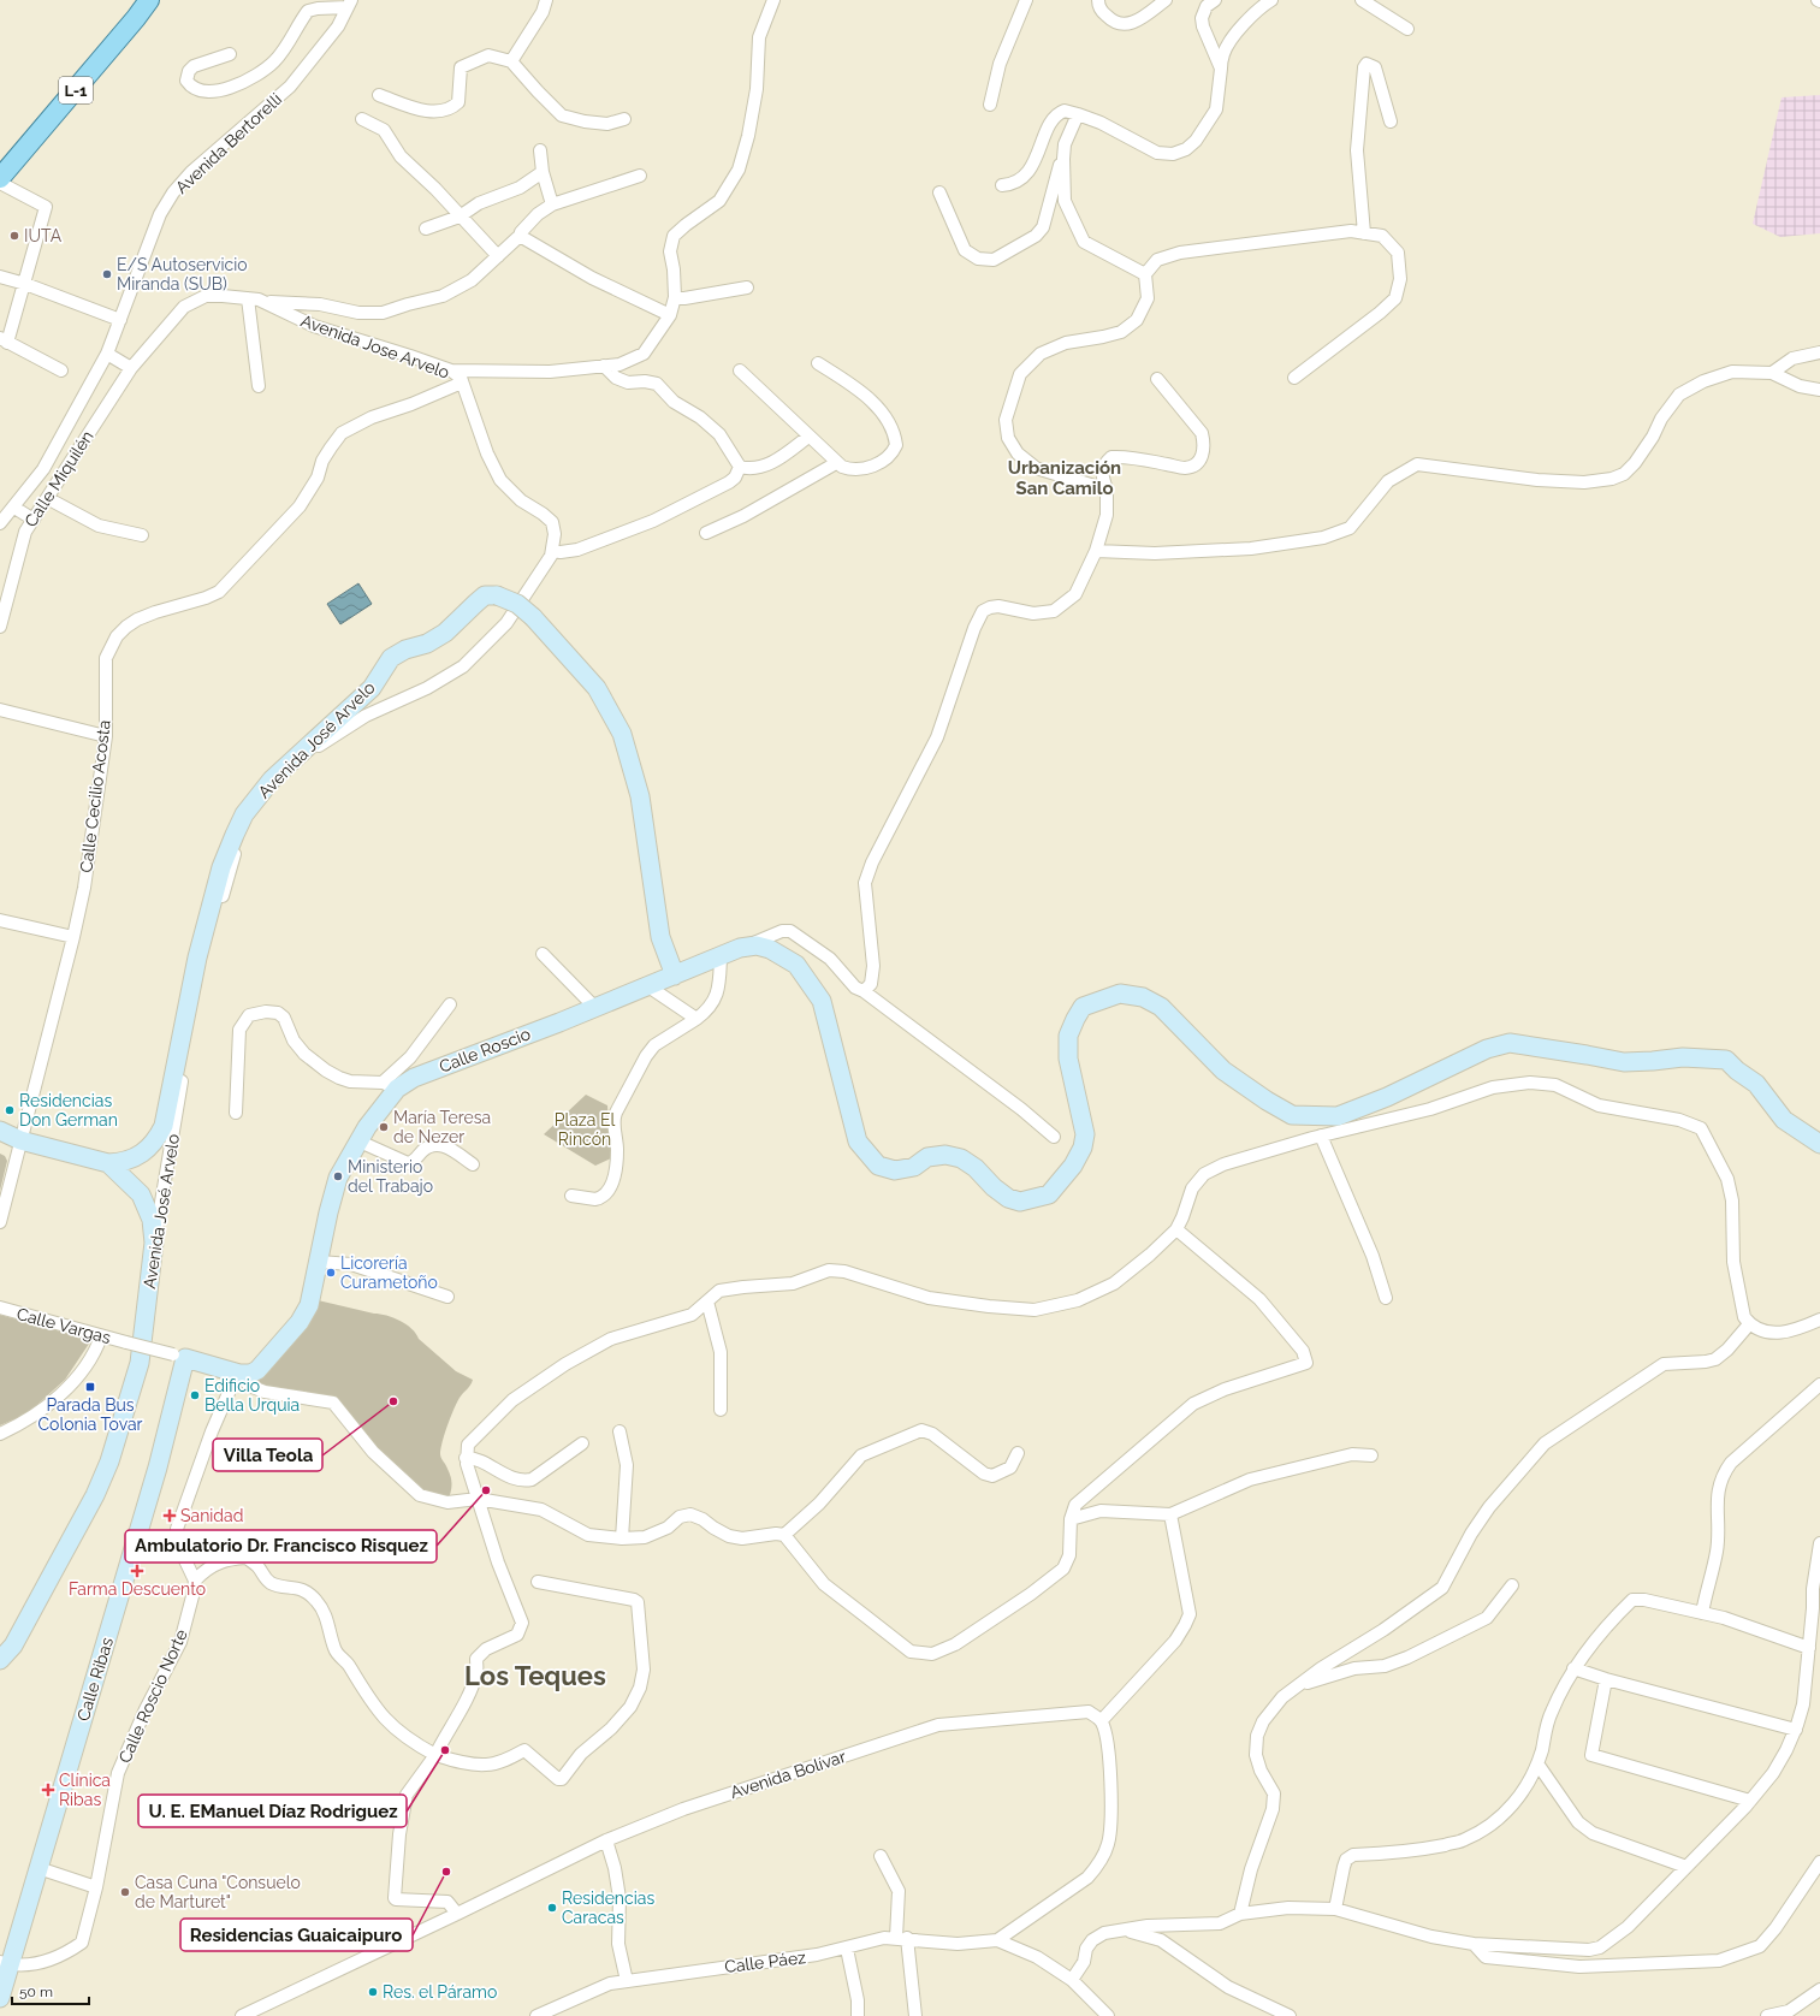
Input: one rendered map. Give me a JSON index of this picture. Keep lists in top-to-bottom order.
{
  "streets": {
    "main road": ["L-1"],
    "street": [
      "Avenida Bertorelli",
      "Avenida Jose Arvelo",
      "Calle Miquilén",
      "Avenida José Arvelo",
      "Calle Cecilio Acosta",
      "Calle Roscio",
      "Calle Vargas",
      "Calle Ribas",
      "Calle Roscio Norte",
      "Avenida Bolívar",
      "Calle Páez"
    ]
  },
  "crossings": [
    ["Avenida Jose Arvelo", "Calle Miquilén"],
    ["Avenida Jose Arvelo", "Avenida José Arvelo"],
    ["Avenida Jose Arvelo", "Calle Cecilio Acosta"],
    ["Avenida José Arvelo", "Calle Roscio"],
    ["Calle Vargas", "Calle Ribas"],
    ["Calle Ribas", "Calle Roscio Norte"]
  ],
  "districts": ["Urbanización San Camilo", "Los Teques"],
  "parks": ["Plaza El Rincón"],
  "places": {
    "other": [
      "IUTA",
      "E/S Autoservicio Miranda (SUB)",
      "Residencias Don German",
      "María Teresa de Nezer",
      "Ministerio del Trabajo",
      "Licorería Curametoño",
      "Edificio Bella Urquia",
      "Villa Teola",
      "Ambulatorio Dr. Francisco Risquez",
      "U. E. EManuel Díaz Rodriguez",
      "Residencias Guaicaipuro",
      "Casa Cuna \"Consuelo de Marturet\"",
      "Residencias Caracas",
      "Res. el Páramo"
    ],
    "transit": ["Parada Bus Colonia Tovar"],
    "health": ["Sanidad", "Farma Descuento", "Clínica Ribas"]
  },
  "scale_bar": "50 m"
}
